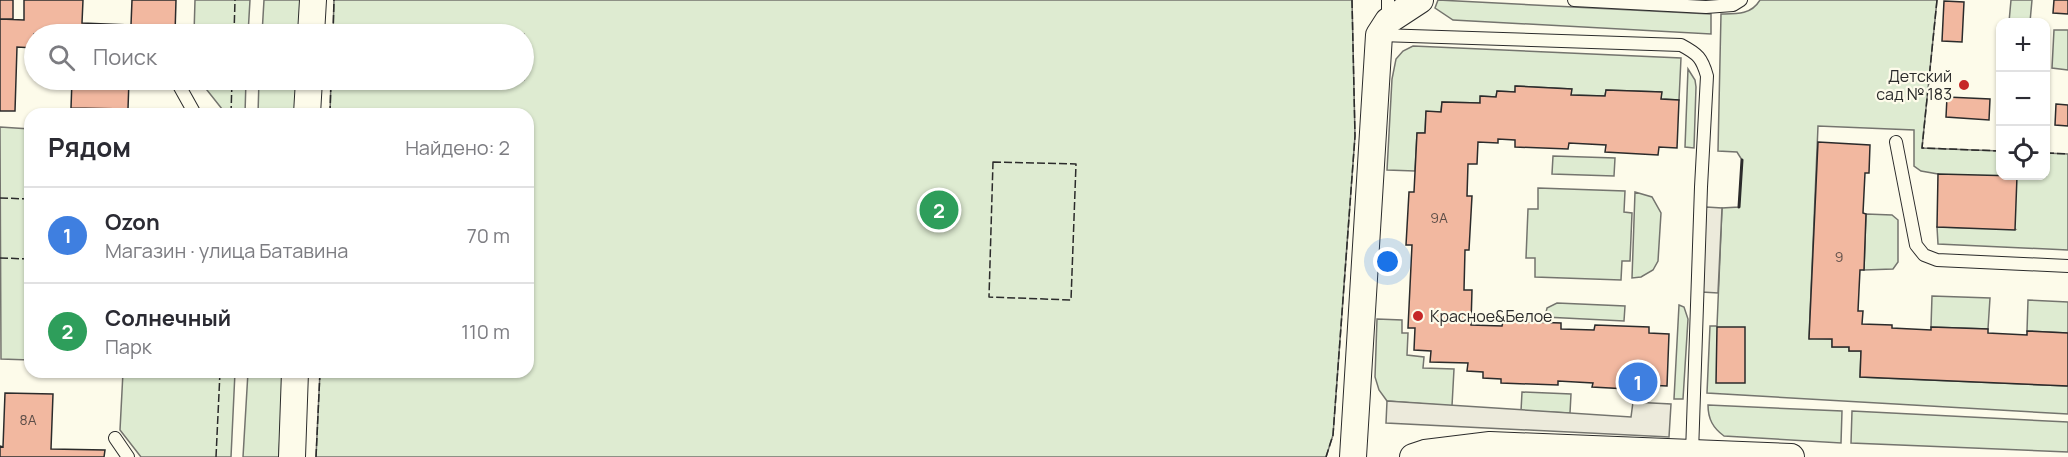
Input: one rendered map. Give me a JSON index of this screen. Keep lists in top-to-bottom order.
{
  "places": ["Детский сад № 183", "Красное&Белое"],
  "house_numbers": ["9А", "9", "8А"],
  "page": {
    "map_buttons": ["+", "−"],
    "search": "Поиск",
    "heading": ["Рядом", "Найдено: 2"],
    "list": [
      {
        "mark": "1",
        "name": "Ozon",
        "note": "Магазин · улица Батавина",
        "value": "70 m"
      },
      {
        "mark": "2",
        "name": "Солнечный",
        "note": "Парк",
        "value": "110 m"
      }
    ],
    "pins": ["2", "1"]
  }
}
